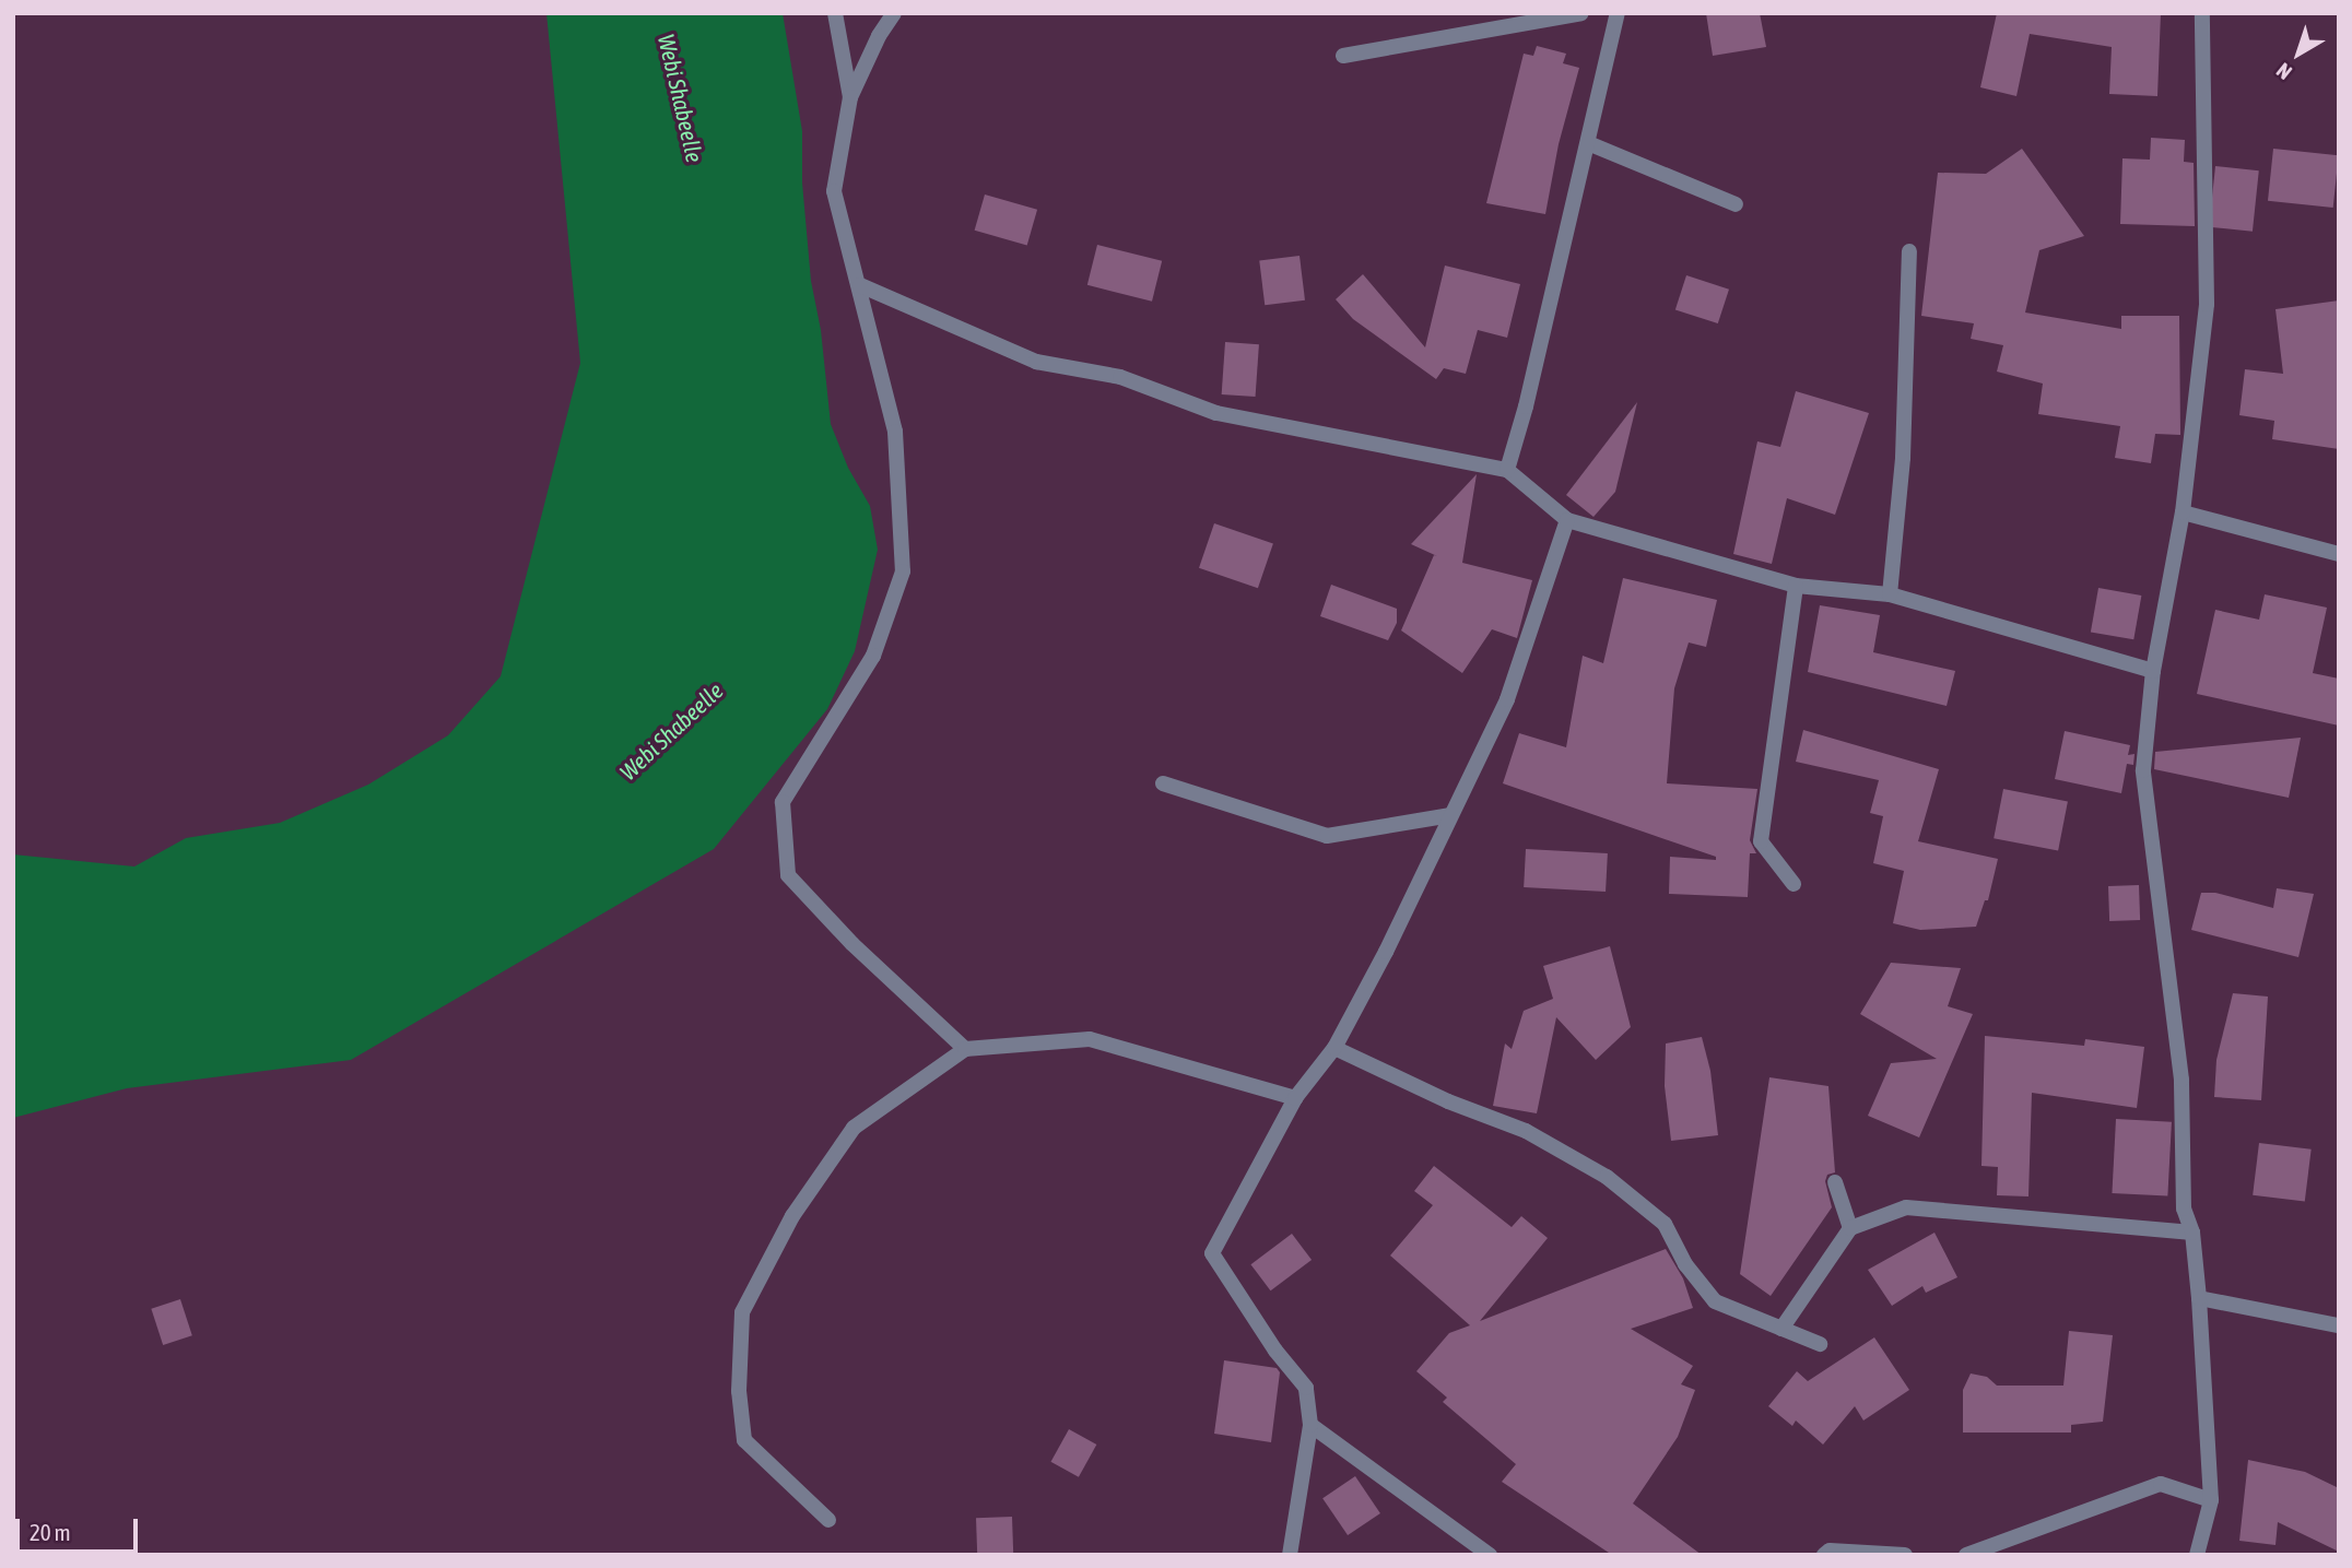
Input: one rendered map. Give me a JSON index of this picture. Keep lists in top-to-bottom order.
{
  "water": ["Webi Shabeelle"],
  "scale_bar": "20 m",
  "north": "bottom left"
}
